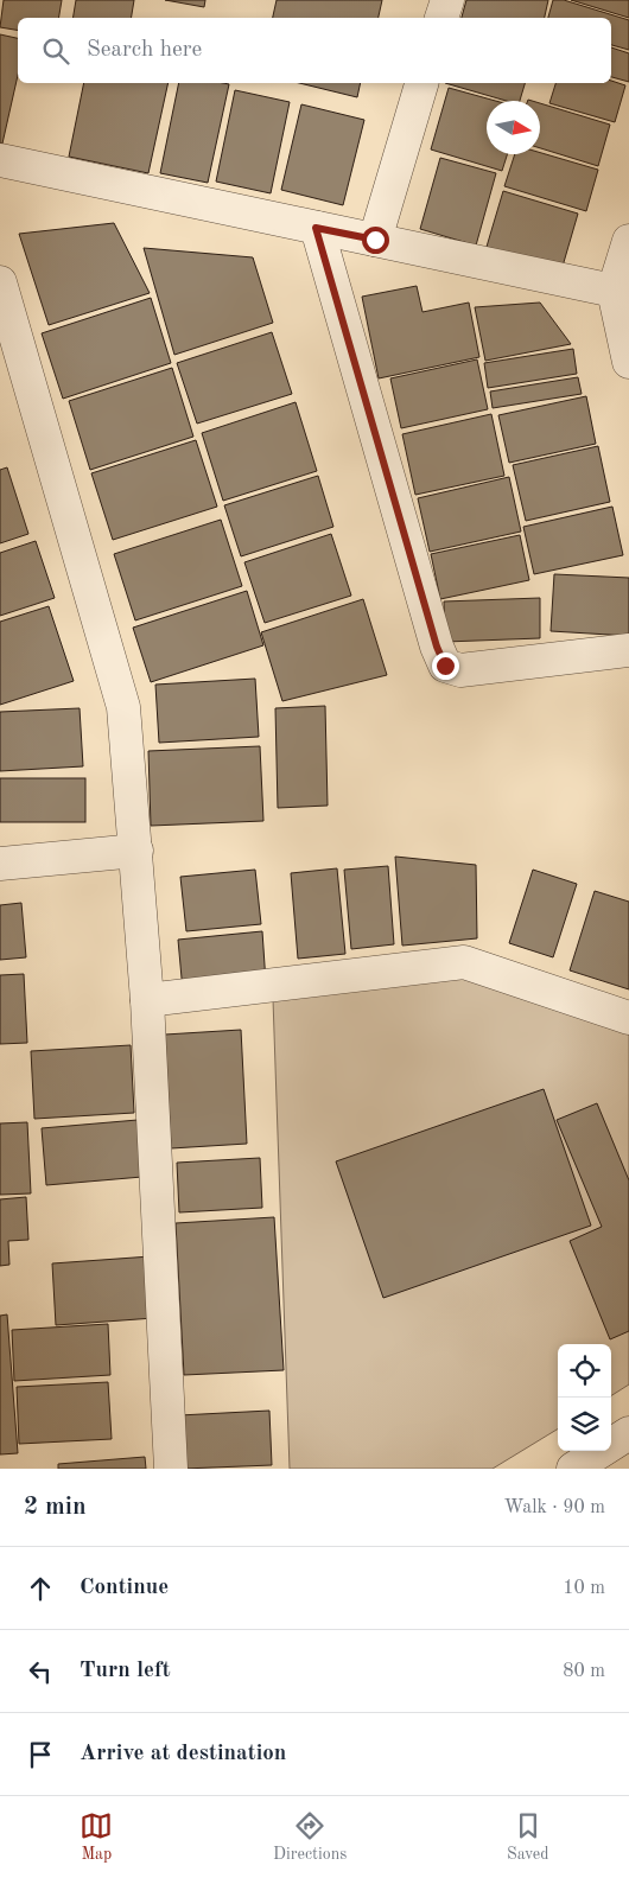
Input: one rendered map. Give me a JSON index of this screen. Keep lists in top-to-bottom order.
{
  "north": "right",
  "page": {
    "search": "Search here",
    "heading": ["2 min", "Walk · 90 m"],
    "list": [
      ["Continue", "10 m"],
      ["Turn left", "80 m"],
      "Arrive at destination"
    ],
    "nav": ["Map", "Directions", "Saved"]
  }
}
